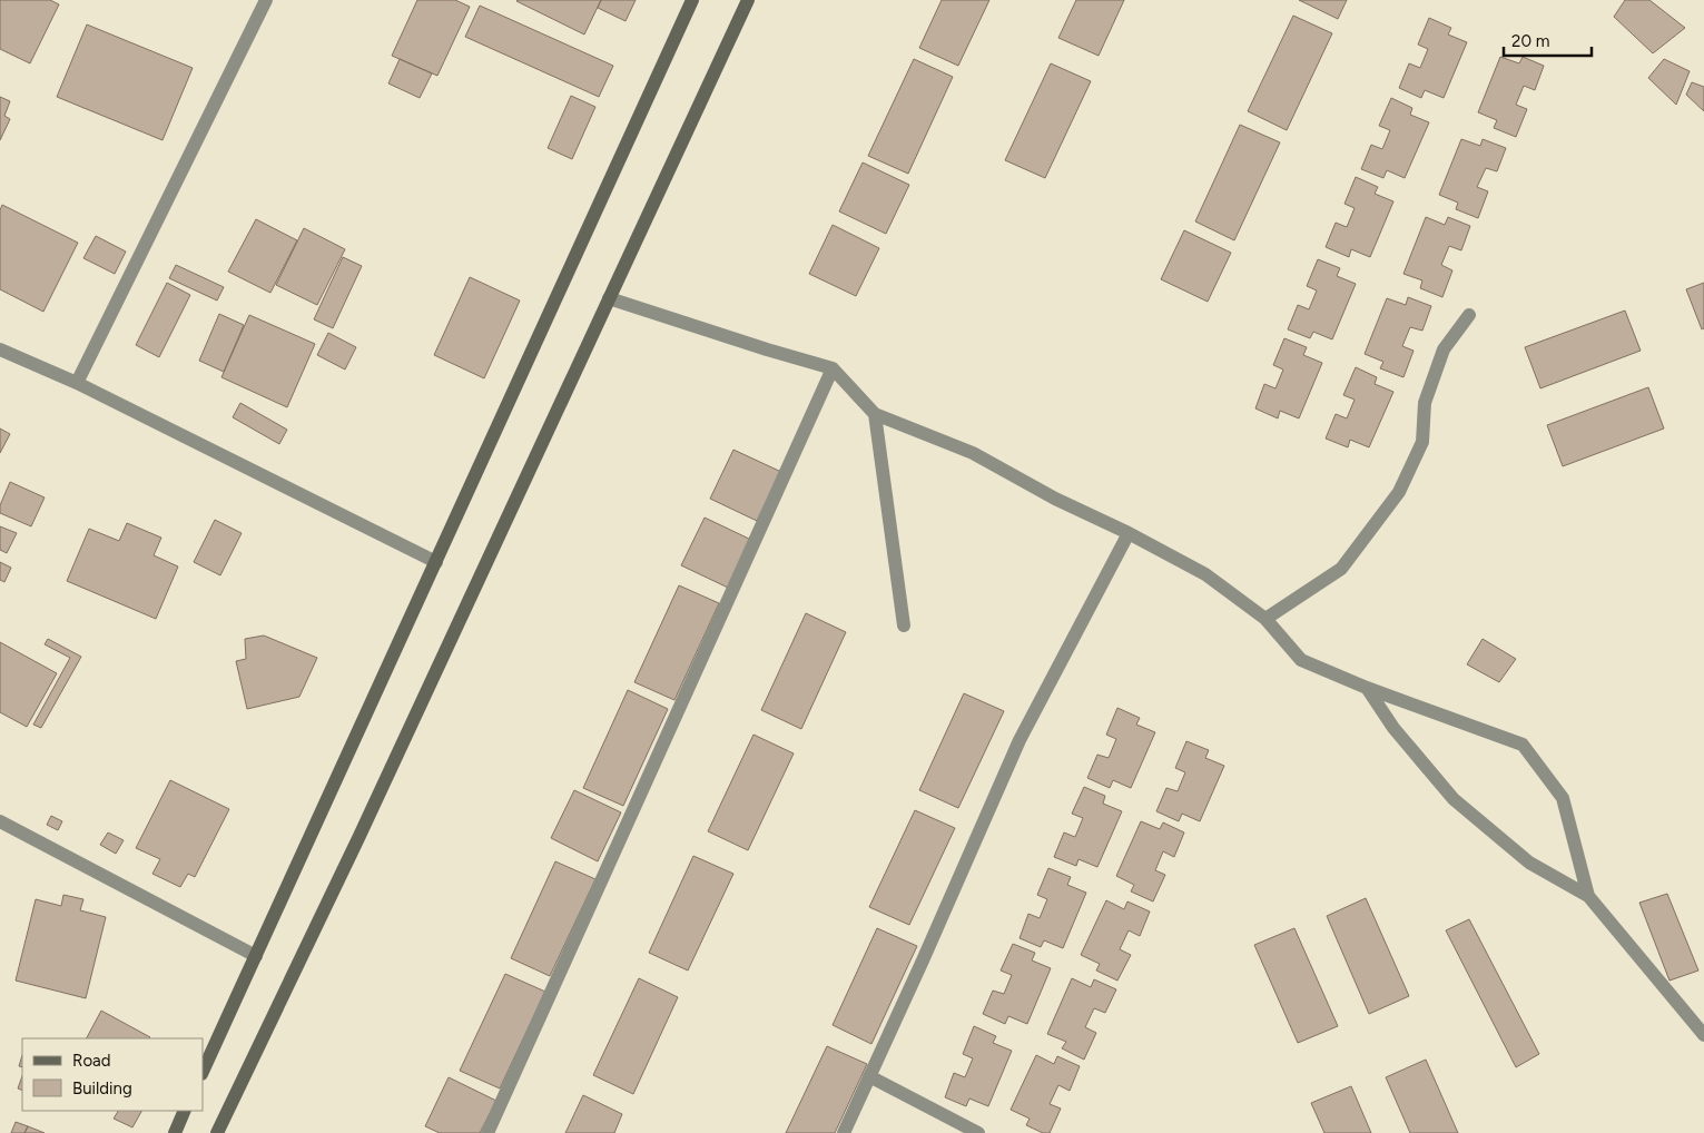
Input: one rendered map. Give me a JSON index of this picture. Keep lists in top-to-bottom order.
{
  "legend": ["Road", "Building"],
  "scale_bar": "20 m"
}
